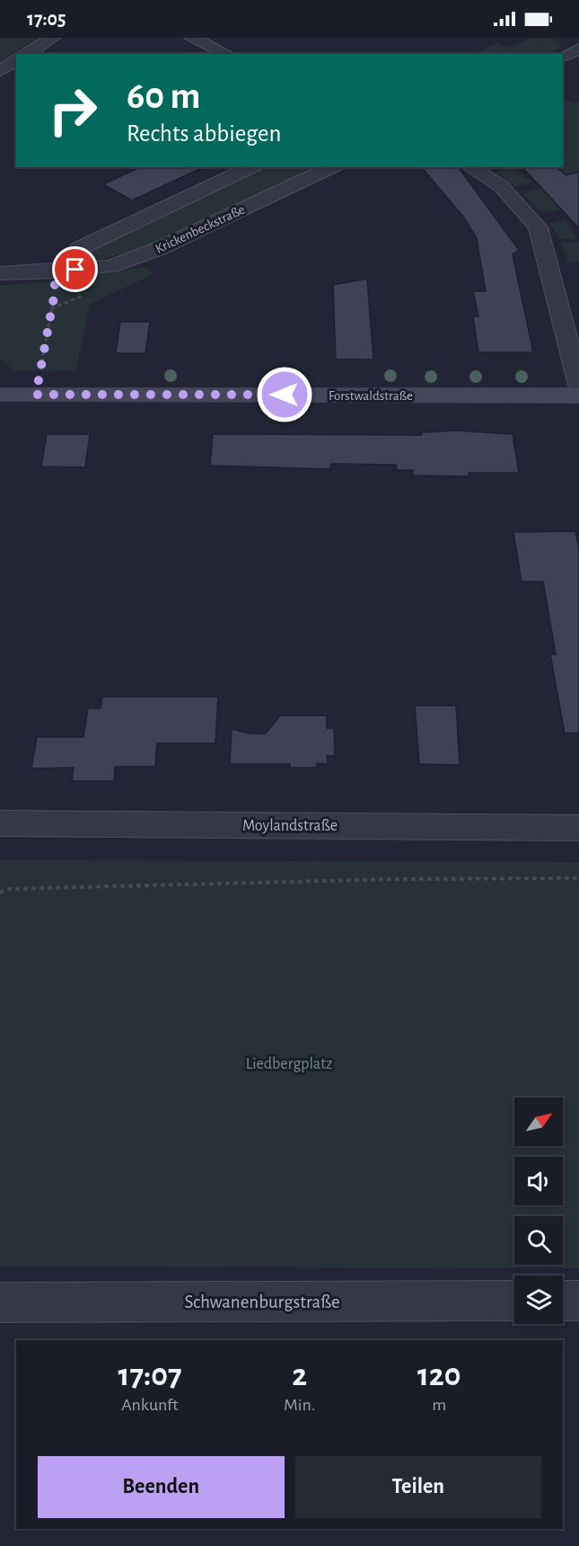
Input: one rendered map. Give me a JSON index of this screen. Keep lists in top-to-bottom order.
{
  "streets": {
    "street": [
      "Krickenbeckstraße",
      "Forstwaldstraße",
      "Moylandstraße",
      "Schwanenburgstraße"
    ]
  },
  "parks": ["Liedbergplatz"],
  "north": "top right",
  "page": {
    "status": "17:05",
    "turn": ["60 m", "Rechts abbiegen"],
    "eta": [
      "17:07",
      "Ankunft",
      "2",
      "Min.",
      "120",
      "m"
    ],
    "buttons": ["Beenden", "Teilen"]
  }
}
